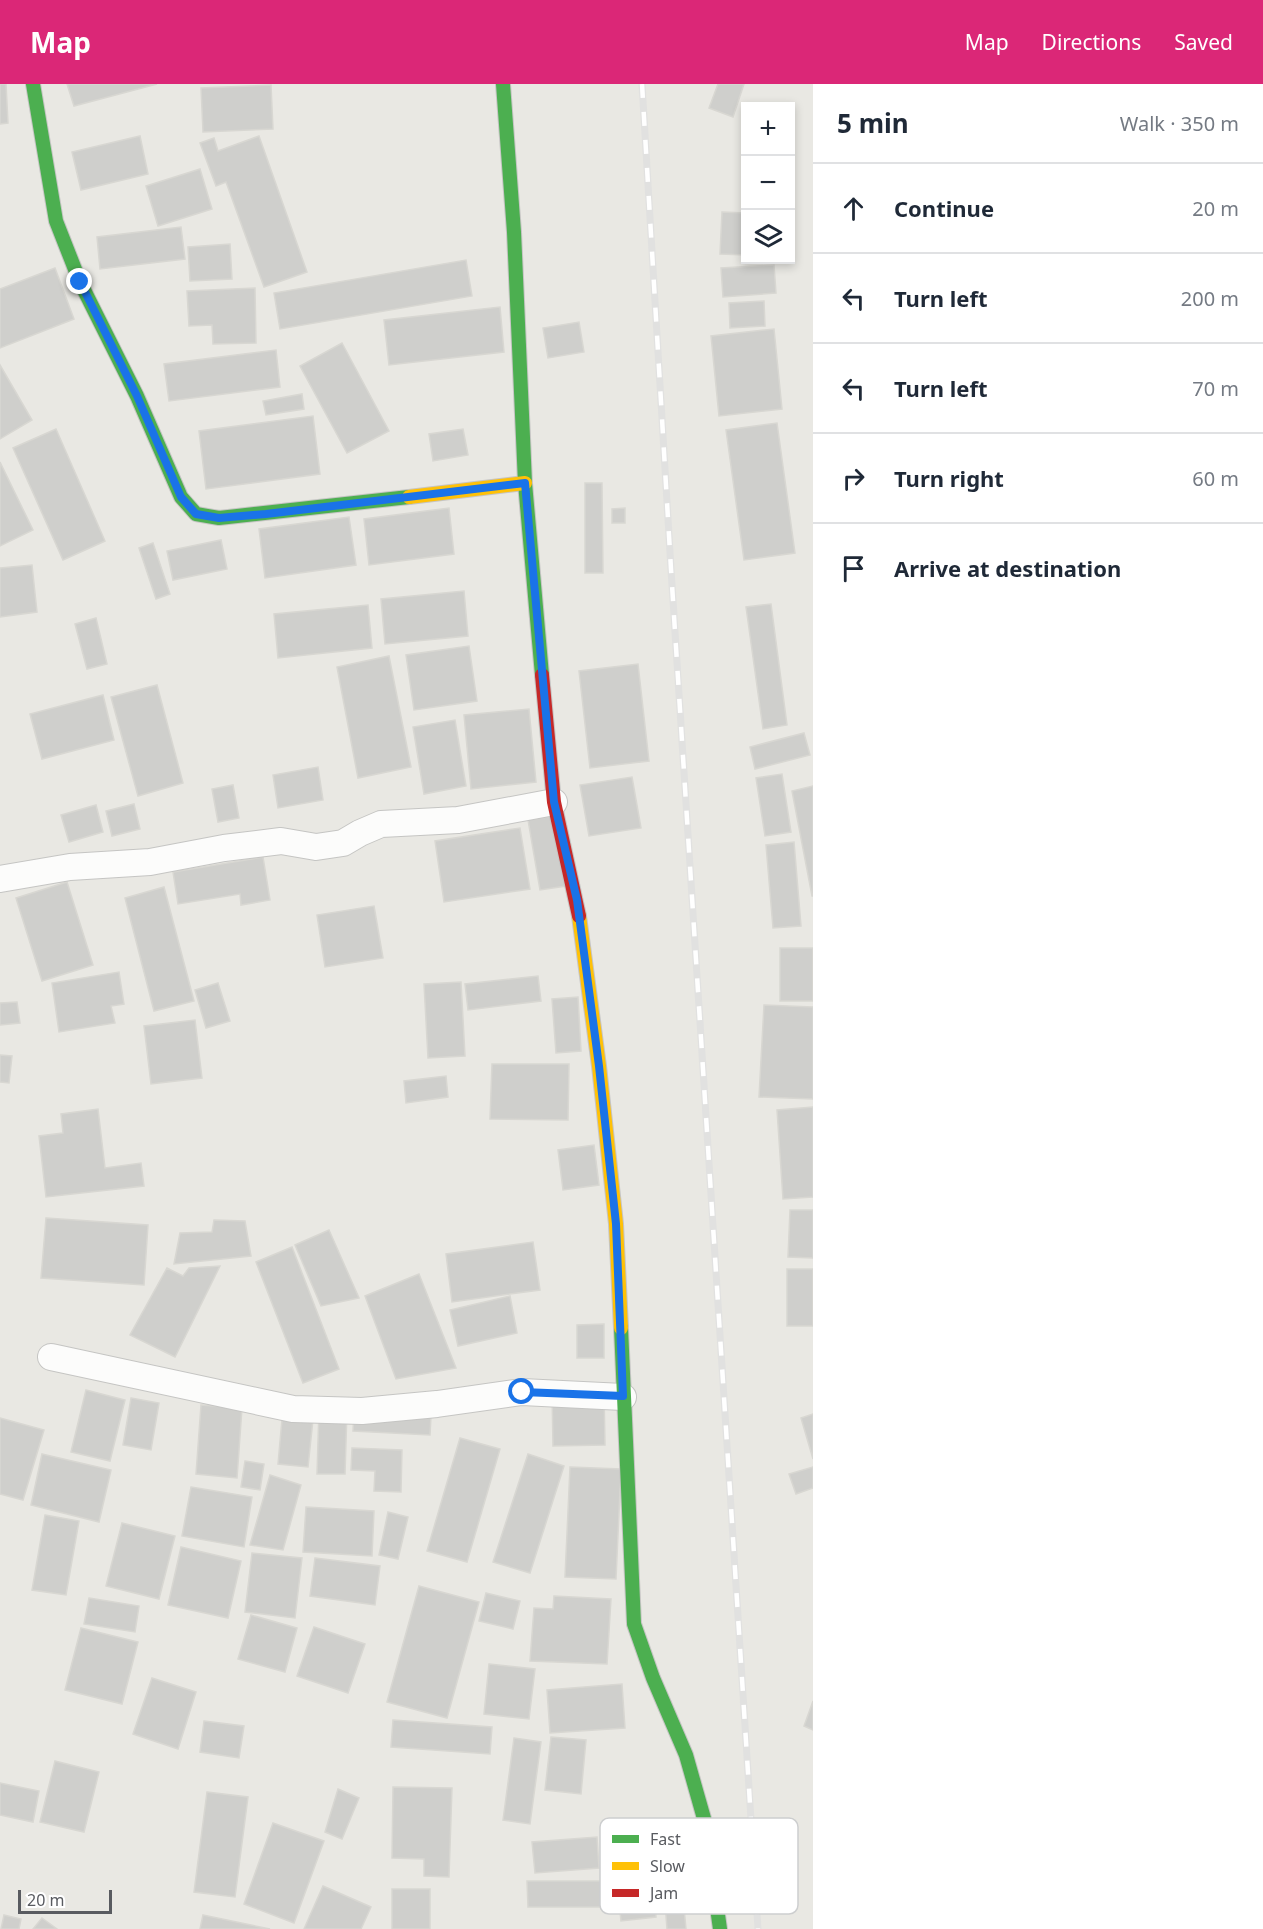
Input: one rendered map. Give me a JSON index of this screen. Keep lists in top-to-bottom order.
{
  "legend": ["Fast", "Slow", "Jam"],
  "scale_bar": "20 m",
  "page": {
    "header": "Map",
    "nav": ["Map", "Directions", "Saved"],
    "heading": ["5 min", "Walk · 350 m"],
    "map_buttons": ["+", "−"],
    "list": [
      ["Continue", "20 m"],
      ["Turn left", "200 m"],
      ["Turn left", "70 m"],
      ["Turn right", "60 m"],
      "Arrive at destination"
    ],
    "scale": "20 m"
  }
}
